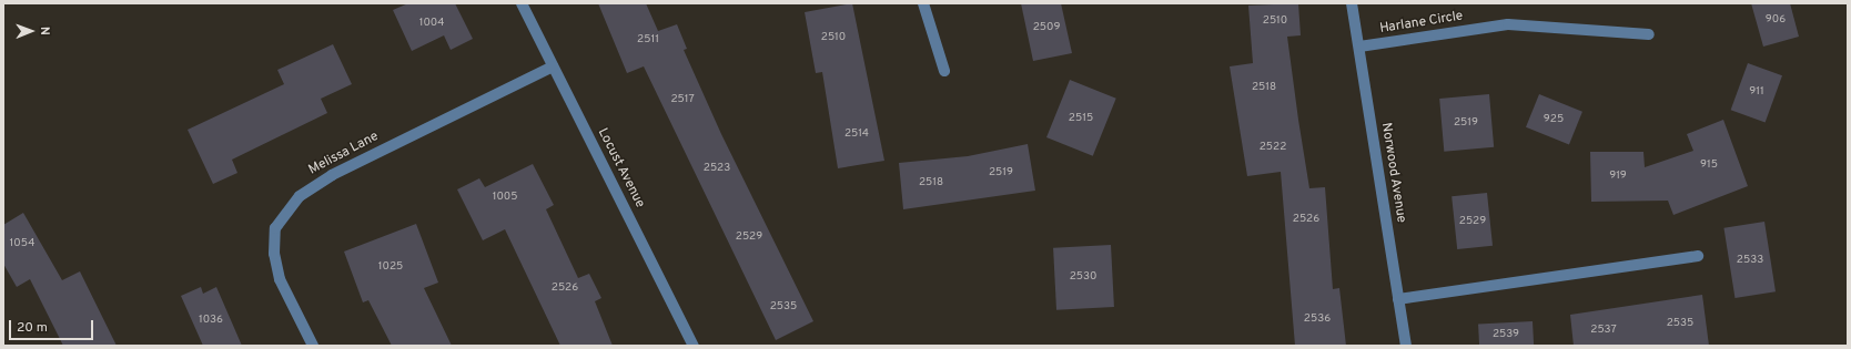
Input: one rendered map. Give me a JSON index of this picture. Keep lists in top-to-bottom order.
{
  "streets": {
    "street": [
      "Harlane Circle",
      "Melissa Lane",
      "Locust Avenue",
      "Norwood Avenue"
    ]
  },
  "crossings": [
    ["Harlane Circle", "Norwood Avenue"],
    ["Melissa Lane", "Locust Avenue"]
  ],
  "house_numbers": [
    "906",
    "2510",
    "1004",
    "2509",
    "2510",
    "2511",
    "2518",
    "911",
    "2517",
    "2515",
    "925",
    "2519",
    "2514",
    "2522",
    "915",
    "2523",
    "2519",
    "919",
    "2518",
    "1005",
    "2526",
    "2529",
    "2529",
    "1054",
    "2533",
    "1025",
    "2530",
    "2526",
    "2535",
    "2536",
    "1036",
    "2535",
    "2537",
    "2539"
  ],
  "scale_bar": "20 m",
  "north": "right"
}
